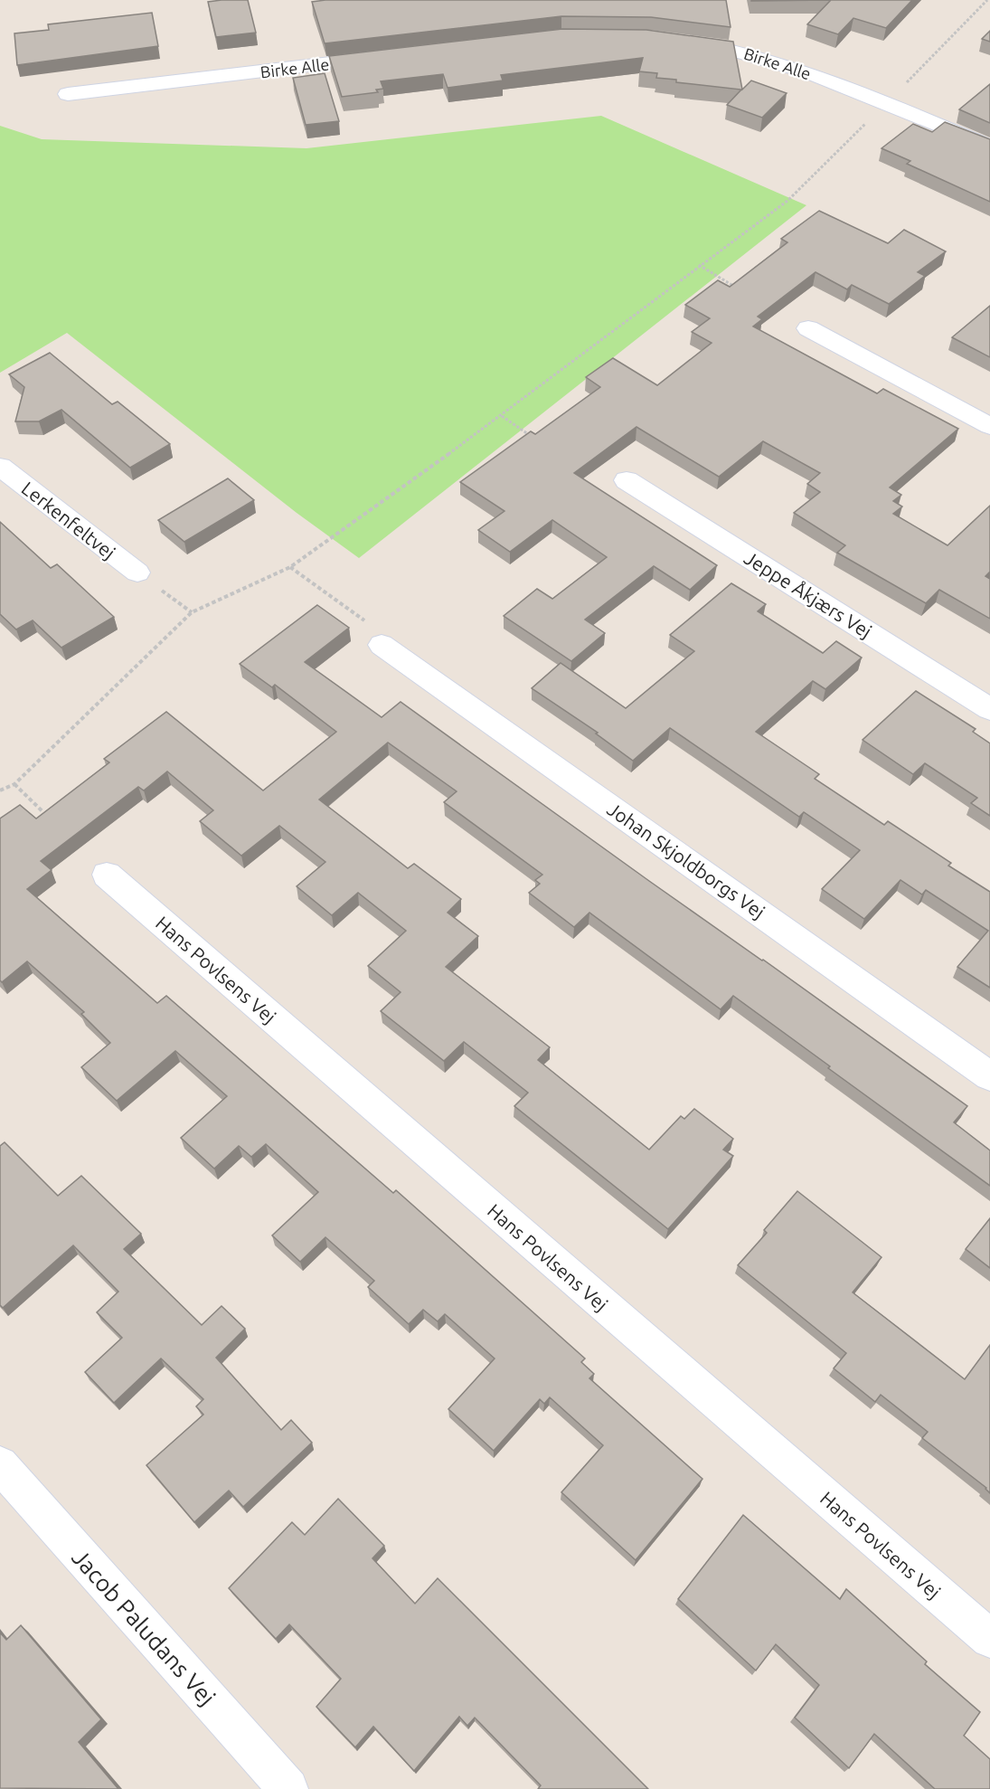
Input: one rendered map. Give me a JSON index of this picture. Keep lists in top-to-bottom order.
{
  "streets": {
    "street": [
      "Birke Alle",
      "Lerkenfeltvej",
      "Jeppe Åkjærs Vej",
      "Johan Skjoldborgs Vej",
      "Hans Povlsens Vej",
      "Jacob Paludans Vej"
    ]
  }
}
